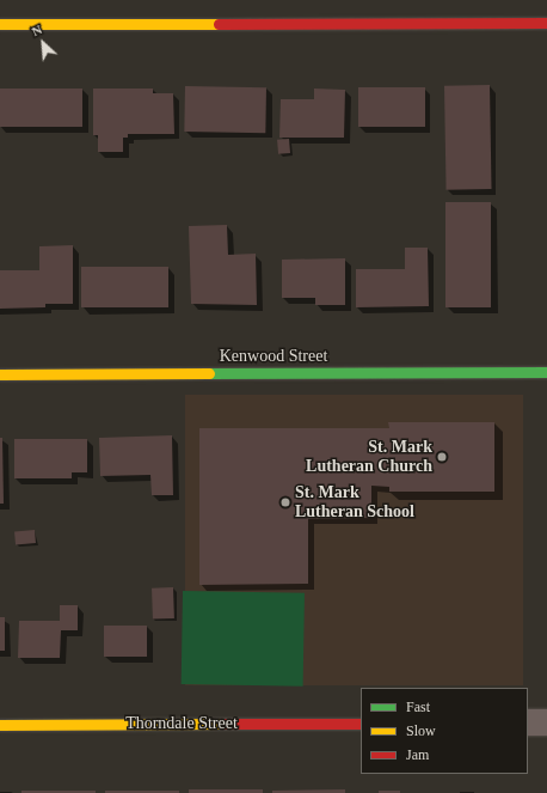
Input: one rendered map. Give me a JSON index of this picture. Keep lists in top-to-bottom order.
{
  "streets": {
    "street": ["Kenwood Street", "Thorndale Street"]
  },
  "places": ["St. Mark Lutheran Church", "St. Mark Lutheran School"],
  "legend": ["Fast", "Slow", "Jam"],
  "north": "top left"
}
